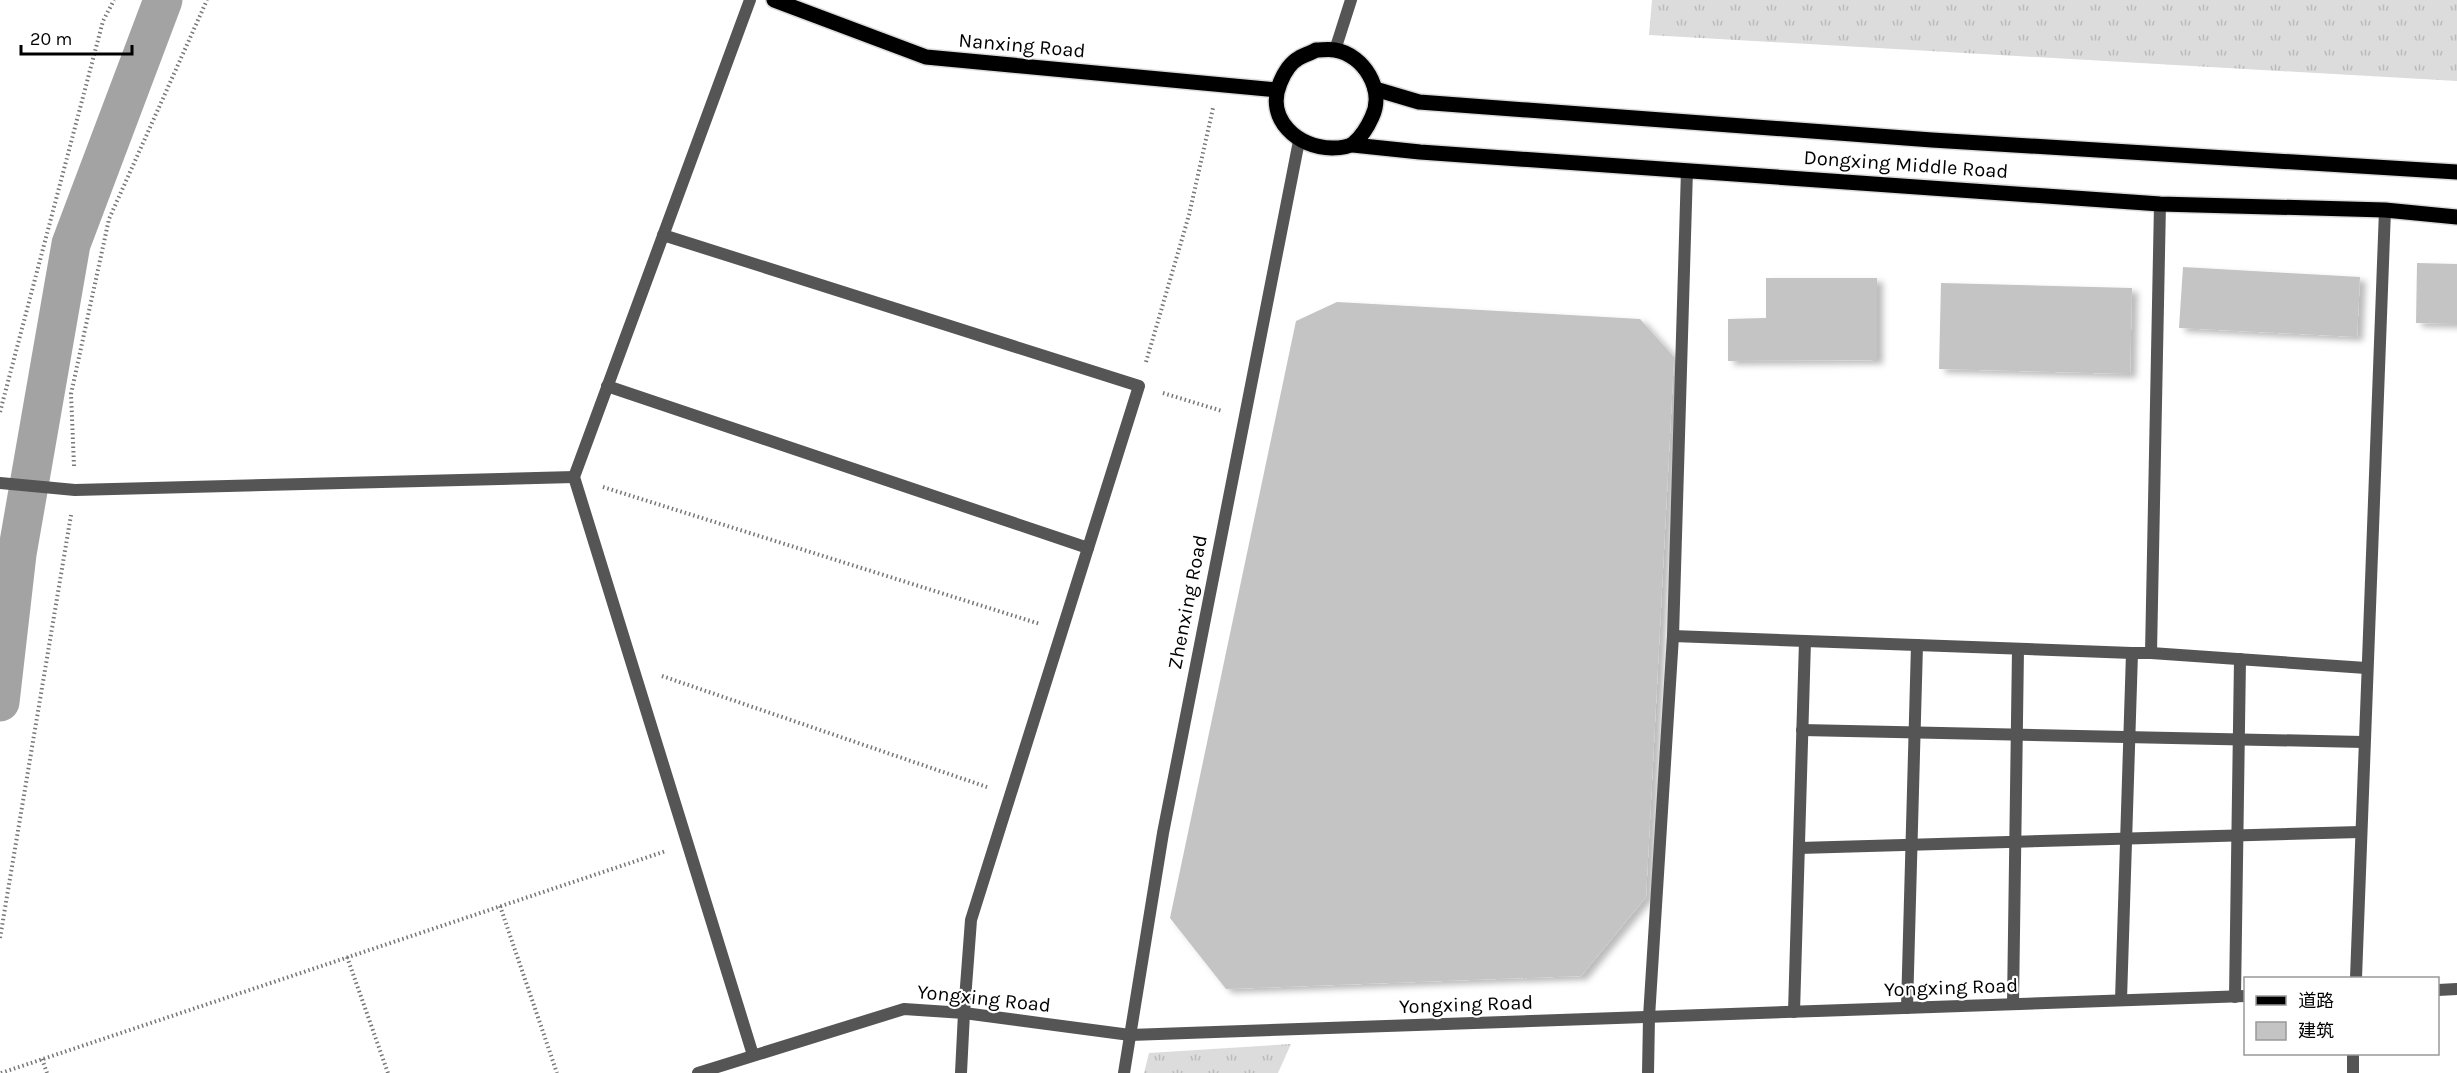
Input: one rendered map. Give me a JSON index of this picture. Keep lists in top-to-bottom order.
{
  "streets": {
    "main road": ["Nanxing Road", "Dongxing Middle Road"],
    "street": ["Zhenxing Road", "Yongxing Road"]
  },
  "crossings": [
    ["Nanxing Road", "Dongxing Middle Road"],
    ["Nanxing Road", "Zhenxing Road"],
    ["Dongxing Middle Road", "Zhenxing Road"],
    ["Zhenxing Road", "Yongxing Road"]
  ],
  "legend": ["道路", "建筑"],
  "scale_bar": "20 m"
}
